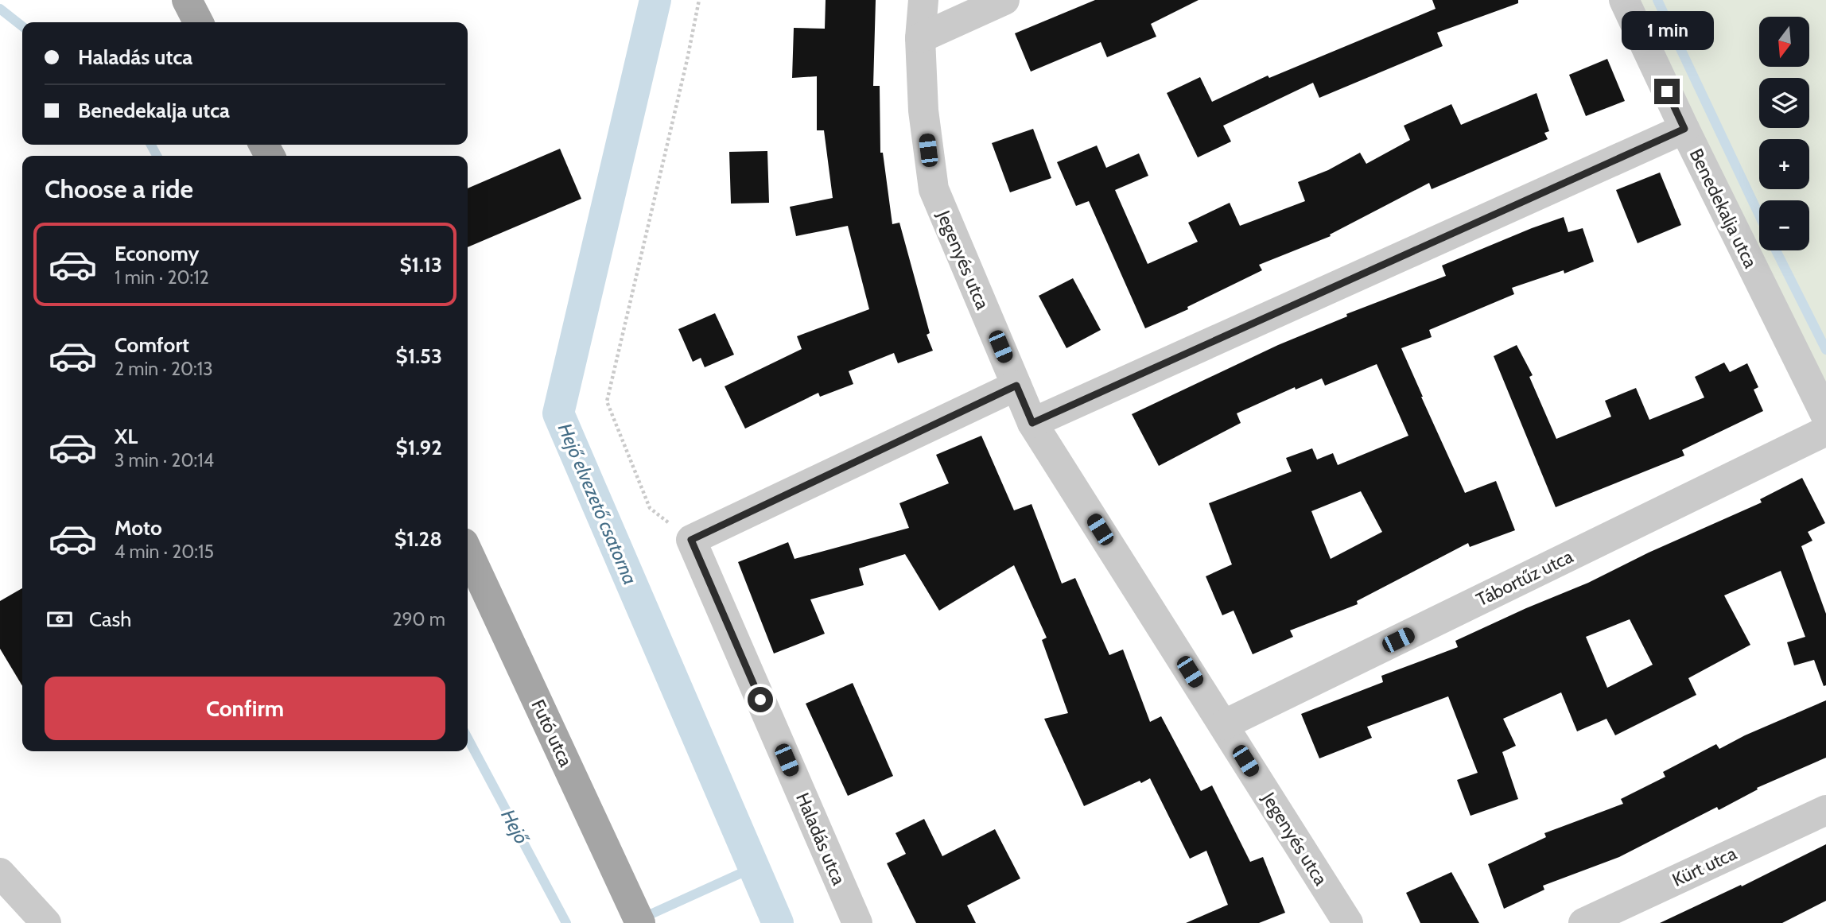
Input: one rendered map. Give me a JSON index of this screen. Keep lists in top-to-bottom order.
{
  "streets": {
    "main road": ["Futó utca"],
    "street": [
      "Benedekalja utca",
      "Jegenyés utca",
      "Tábortűz utca",
      "Haladás utca",
      "Kürt utca"
    ]
  },
  "crossings": [
    ["Jegenyés utca", "Tábortűz utca"]
  ],
  "water": ["Hejő elvezető csatorna", "Hejő"],
  "north": "bottom",
  "page": {
    "bubble": "1 min",
    "map_buttons": ["+", "−"],
    "banner": ["Haladás utca", "Benedekalja utca"],
    "heading": "Choose a ride",
    "list": [
      {
        "name": "Economy",
        "note": "1 min · 20:12",
        "value": "$1.13"
      },
      {
        "name": "Comfort",
        "note": "2 min · 20:13",
        "value": "$1.53"
      },
      {
        "name": "XL",
        "note": "3 min · 20:14",
        "value": "$1.92"
      },
      {
        "name": "Moto",
        "note": "4 min · 20:15",
        "value": "$1.28"
      }
    ],
    "pay": ["Cash", "290 m"],
    "buttons": "Confirm"
  }
}
